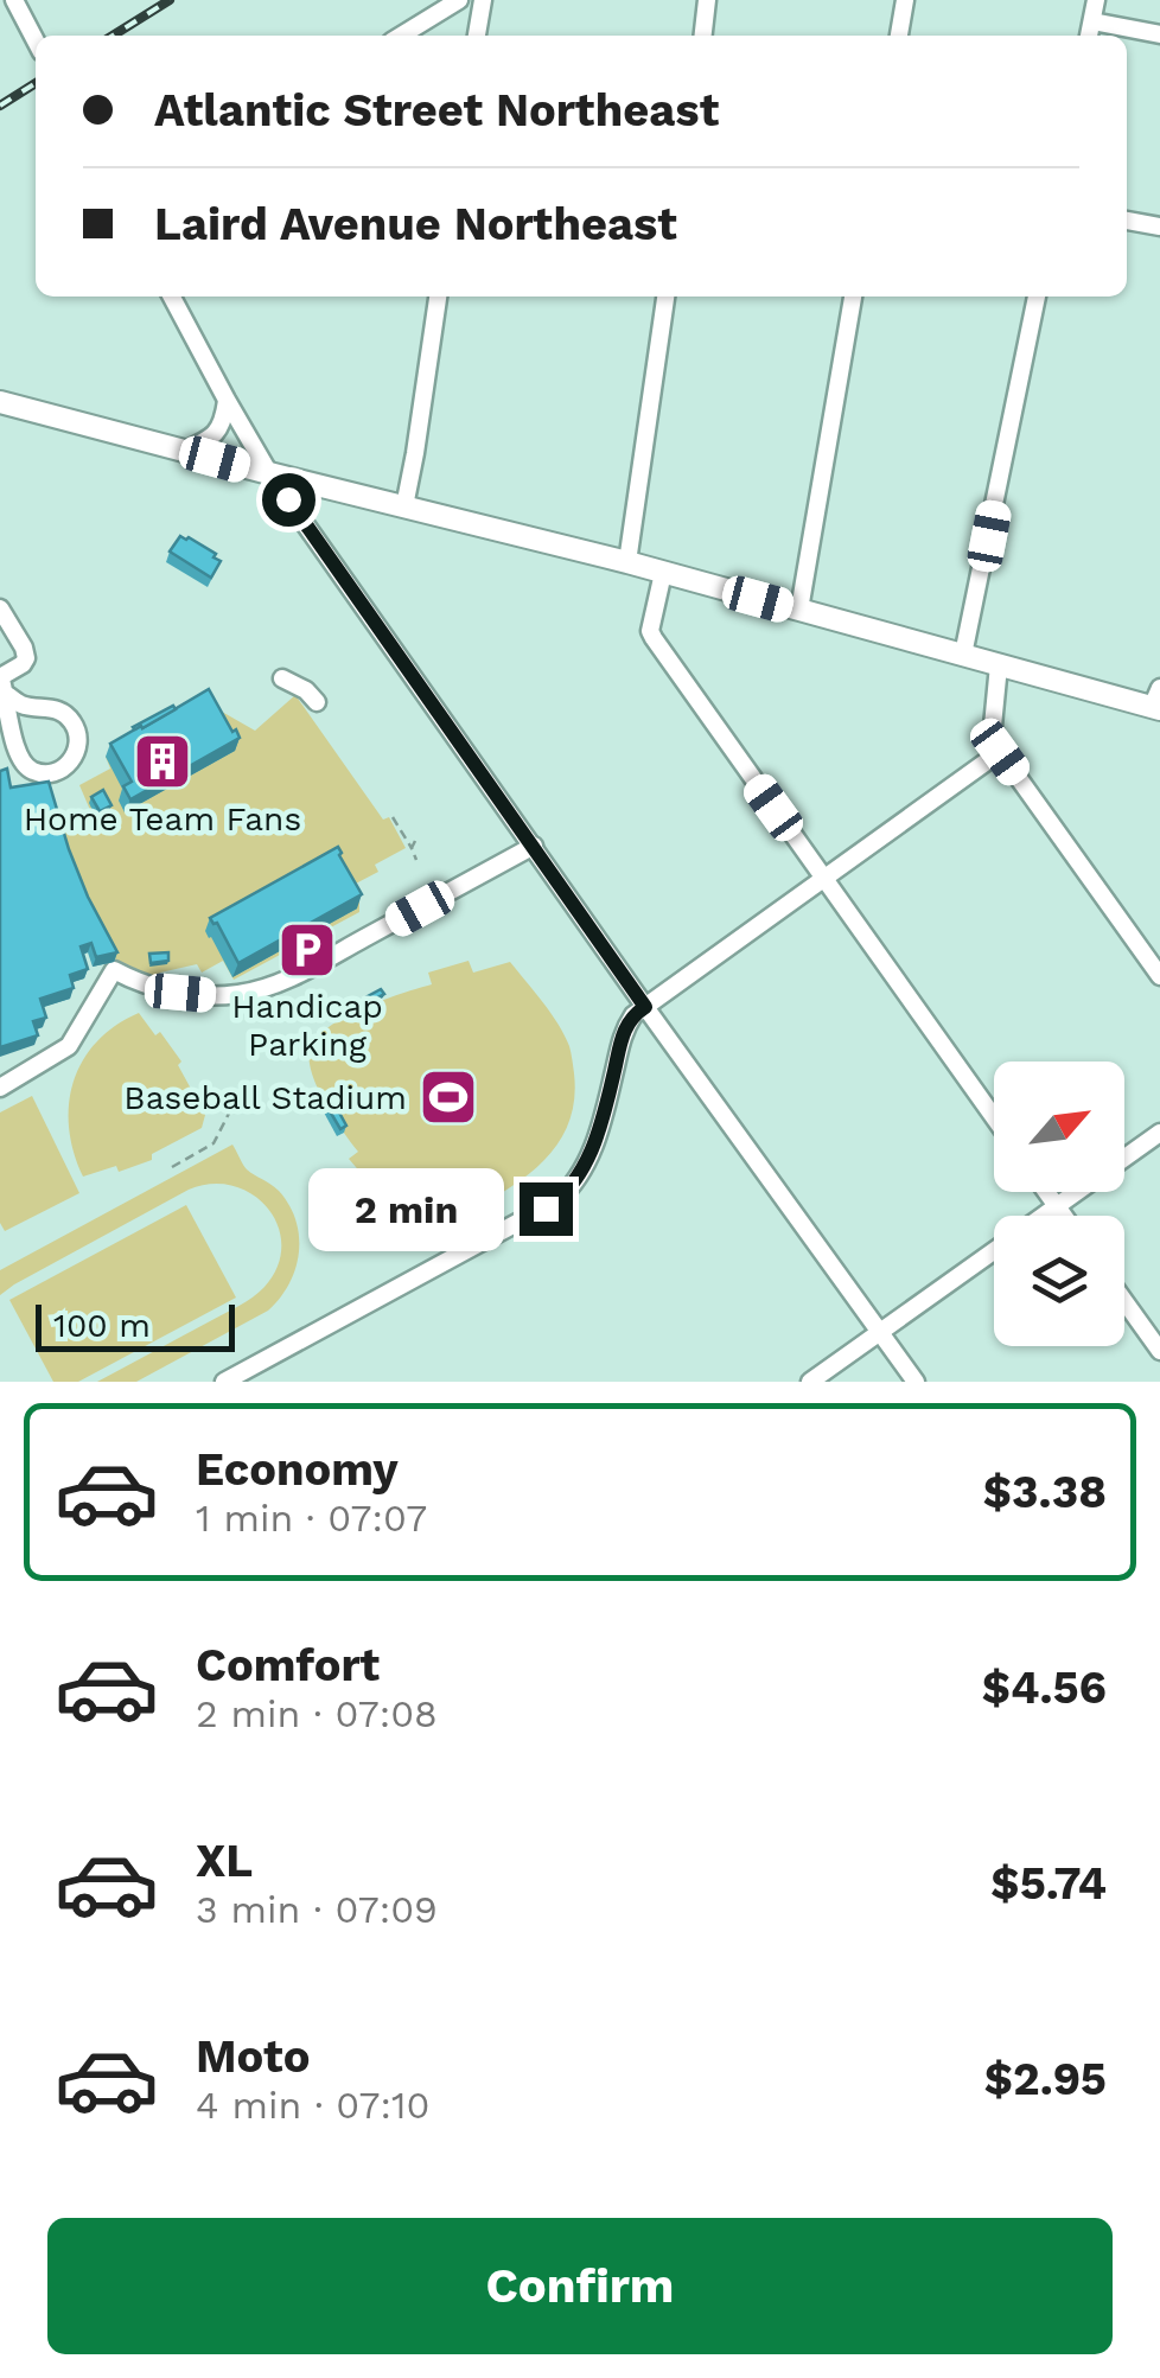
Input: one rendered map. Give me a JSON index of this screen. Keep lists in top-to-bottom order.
{
  "places": {
    "building": ["Home Team Fans"],
    "parking": ["Handicap Parking"],
    "sports": ["Baseball Stadium"]
  },
  "scale_bar": "100 m",
  "north": "top right",
  "page": {
    "banner": ["Atlantic Street Northeast", "Laird Avenue Northeast"],
    "bubble": "2 min",
    "scale": "100 m",
    "list": [
      {
        "name": "Economy",
        "note": "1 min · 07:07",
        "value": "$3.38"
      },
      {
        "name": "Comfort",
        "note": "2 min · 07:08",
        "value": "$4.56"
      },
      {
        "name": "XL",
        "note": "3 min · 07:09",
        "value": "$5.74"
      },
      {
        "name": "Moto",
        "note": "4 min · 07:10",
        "value": "$2.95"
      }
    ],
    "buttons": "Confirm"
  }
}
